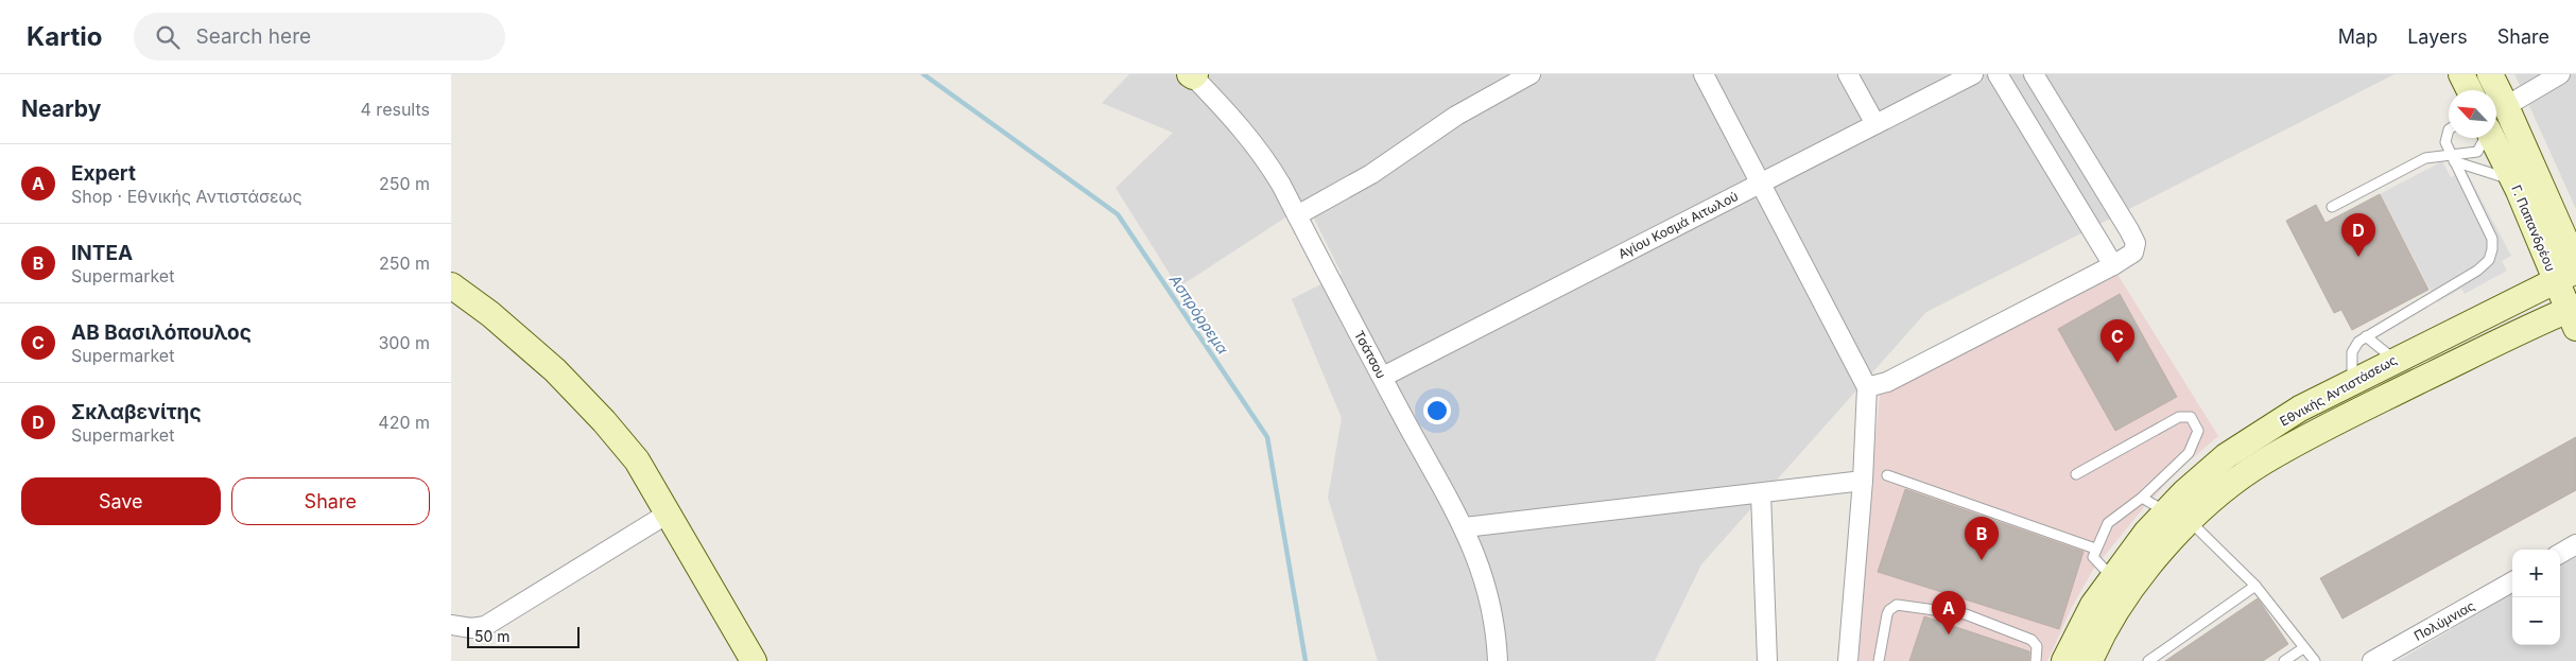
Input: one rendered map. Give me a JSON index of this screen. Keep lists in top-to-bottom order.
{
  "streets": {
    "main road": ["Γ. Παπανδρέου", "Εθνικής Αντιστάσεως"],
    "street": ["Αγίου Κοσμά Αιτωλού", "Τσάτσου", "Πολύμνιας"]
  },
  "crossings": [
    ["Αγίου Κοσμά Αιτωλού", "Τσάτσου"],
    ["Γ. Παπανδρέου", "Εθνικής Αντιστάσεως"]
  ],
  "water": ["Ασπρόρρεμα"],
  "scale_bar": "50 m",
  "north": "top left",
  "page": {
    "header": "Kartio",
    "search": "Search here",
    "nav": ["Map", "Layers", "Share"],
    "heading": ["Nearby", "4 results"],
    "list": [
      {
        "mark": "A",
        "name": "Expert",
        "note": "Shop · Εθνικής Αντιστάσεως",
        "value": "250 m"
      },
      {
        "mark": "B",
        "name": "INTEA",
        "note": "Supermarket",
        "value": "250 m"
      },
      {
        "mark": "C",
        "name": "ΑΒ Βασιλόπουλος",
        "note": "Supermarket",
        "value": "300 m"
      },
      {
        "mark": "D",
        "name": "Σκλαβενίτης",
        "note": "Supermarket",
        "value": "420 m"
      }
    ],
    "pins": [
      "D",
      "C",
      "B",
      "A"
    ],
    "buttons": ["Save", "Share"],
    "map_buttons": ["+", "−"],
    "scale": "50 m"
  }
}
